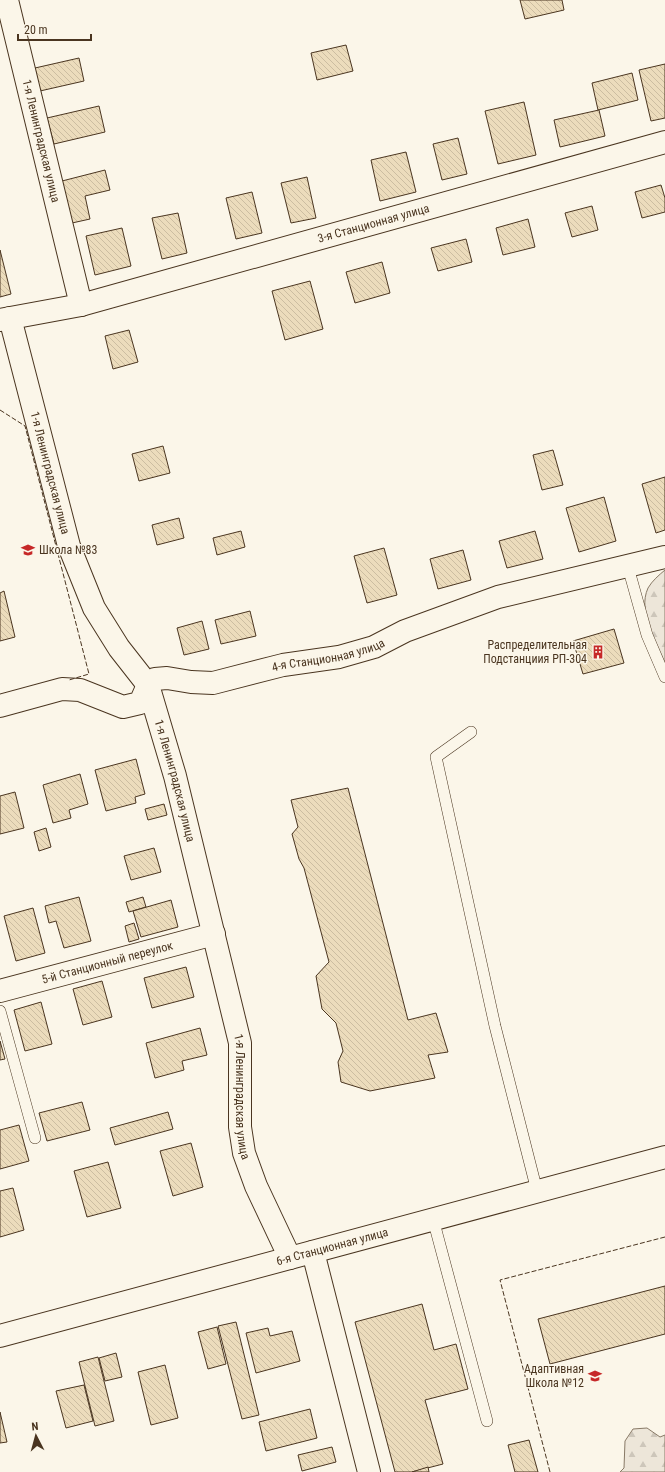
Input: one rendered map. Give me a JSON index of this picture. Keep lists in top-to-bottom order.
{
  "streets": {
    "street": [
      "1-я Ленинградская улица",
      "3-я Станционная улица",
      "4-я Станционная улица",
      "5-й Станционный переулок",
      "6-я Станционная улица"
    ]
  },
  "crossings": [
    ["1-я Ленинградская улица", "3-я Станционная улица"],
    ["1-я Ленинградская улица", "4-я Станционная улица"],
    ["1-я Ленинградская улица", "5-й Станционный переулок"],
    ["1-я Ленинградская улица", "6-я Станционная улица"]
  ],
  "places": {
    "school or university": ["Школа №83", "Адаптивная Школа №12"],
    "building": ["Распределительная Подстанциия РП-304"]
  },
  "scale_bar": "20 m",
  "north": "top"
}
